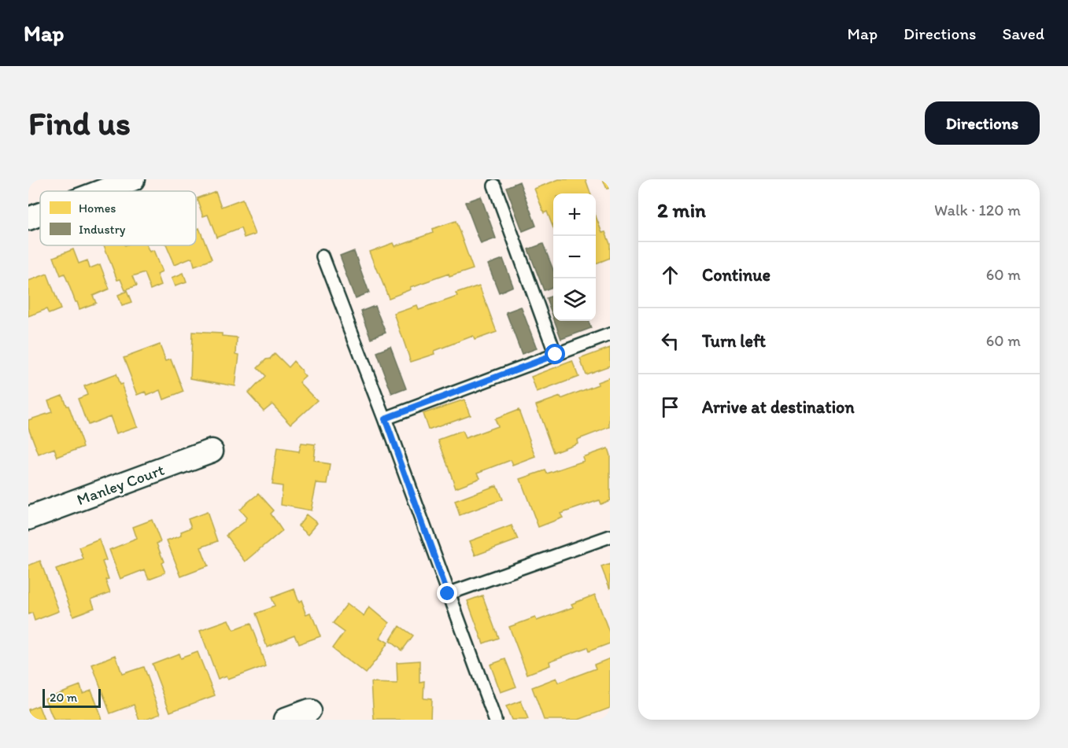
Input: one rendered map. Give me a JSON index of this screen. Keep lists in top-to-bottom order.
{
  "streets": {
    "street": ["Manley Court"]
  },
  "legend": ["Homes", "Industry"],
  "scale_bar": "20 m",
  "page": {
    "header": "Map",
    "nav": ["Map", "Directions", "Saved"],
    "buttons": "Directions",
    "title": "Find us",
    "heading": ["2 min", "Walk · 120 m"],
    "map_buttons": ["+", "−"],
    "list": [
      ["Continue", "60 m"],
      ["Turn left", "60 m"],
      "Arrive at destination"
    ],
    "scale": "20 m"
  }
}
